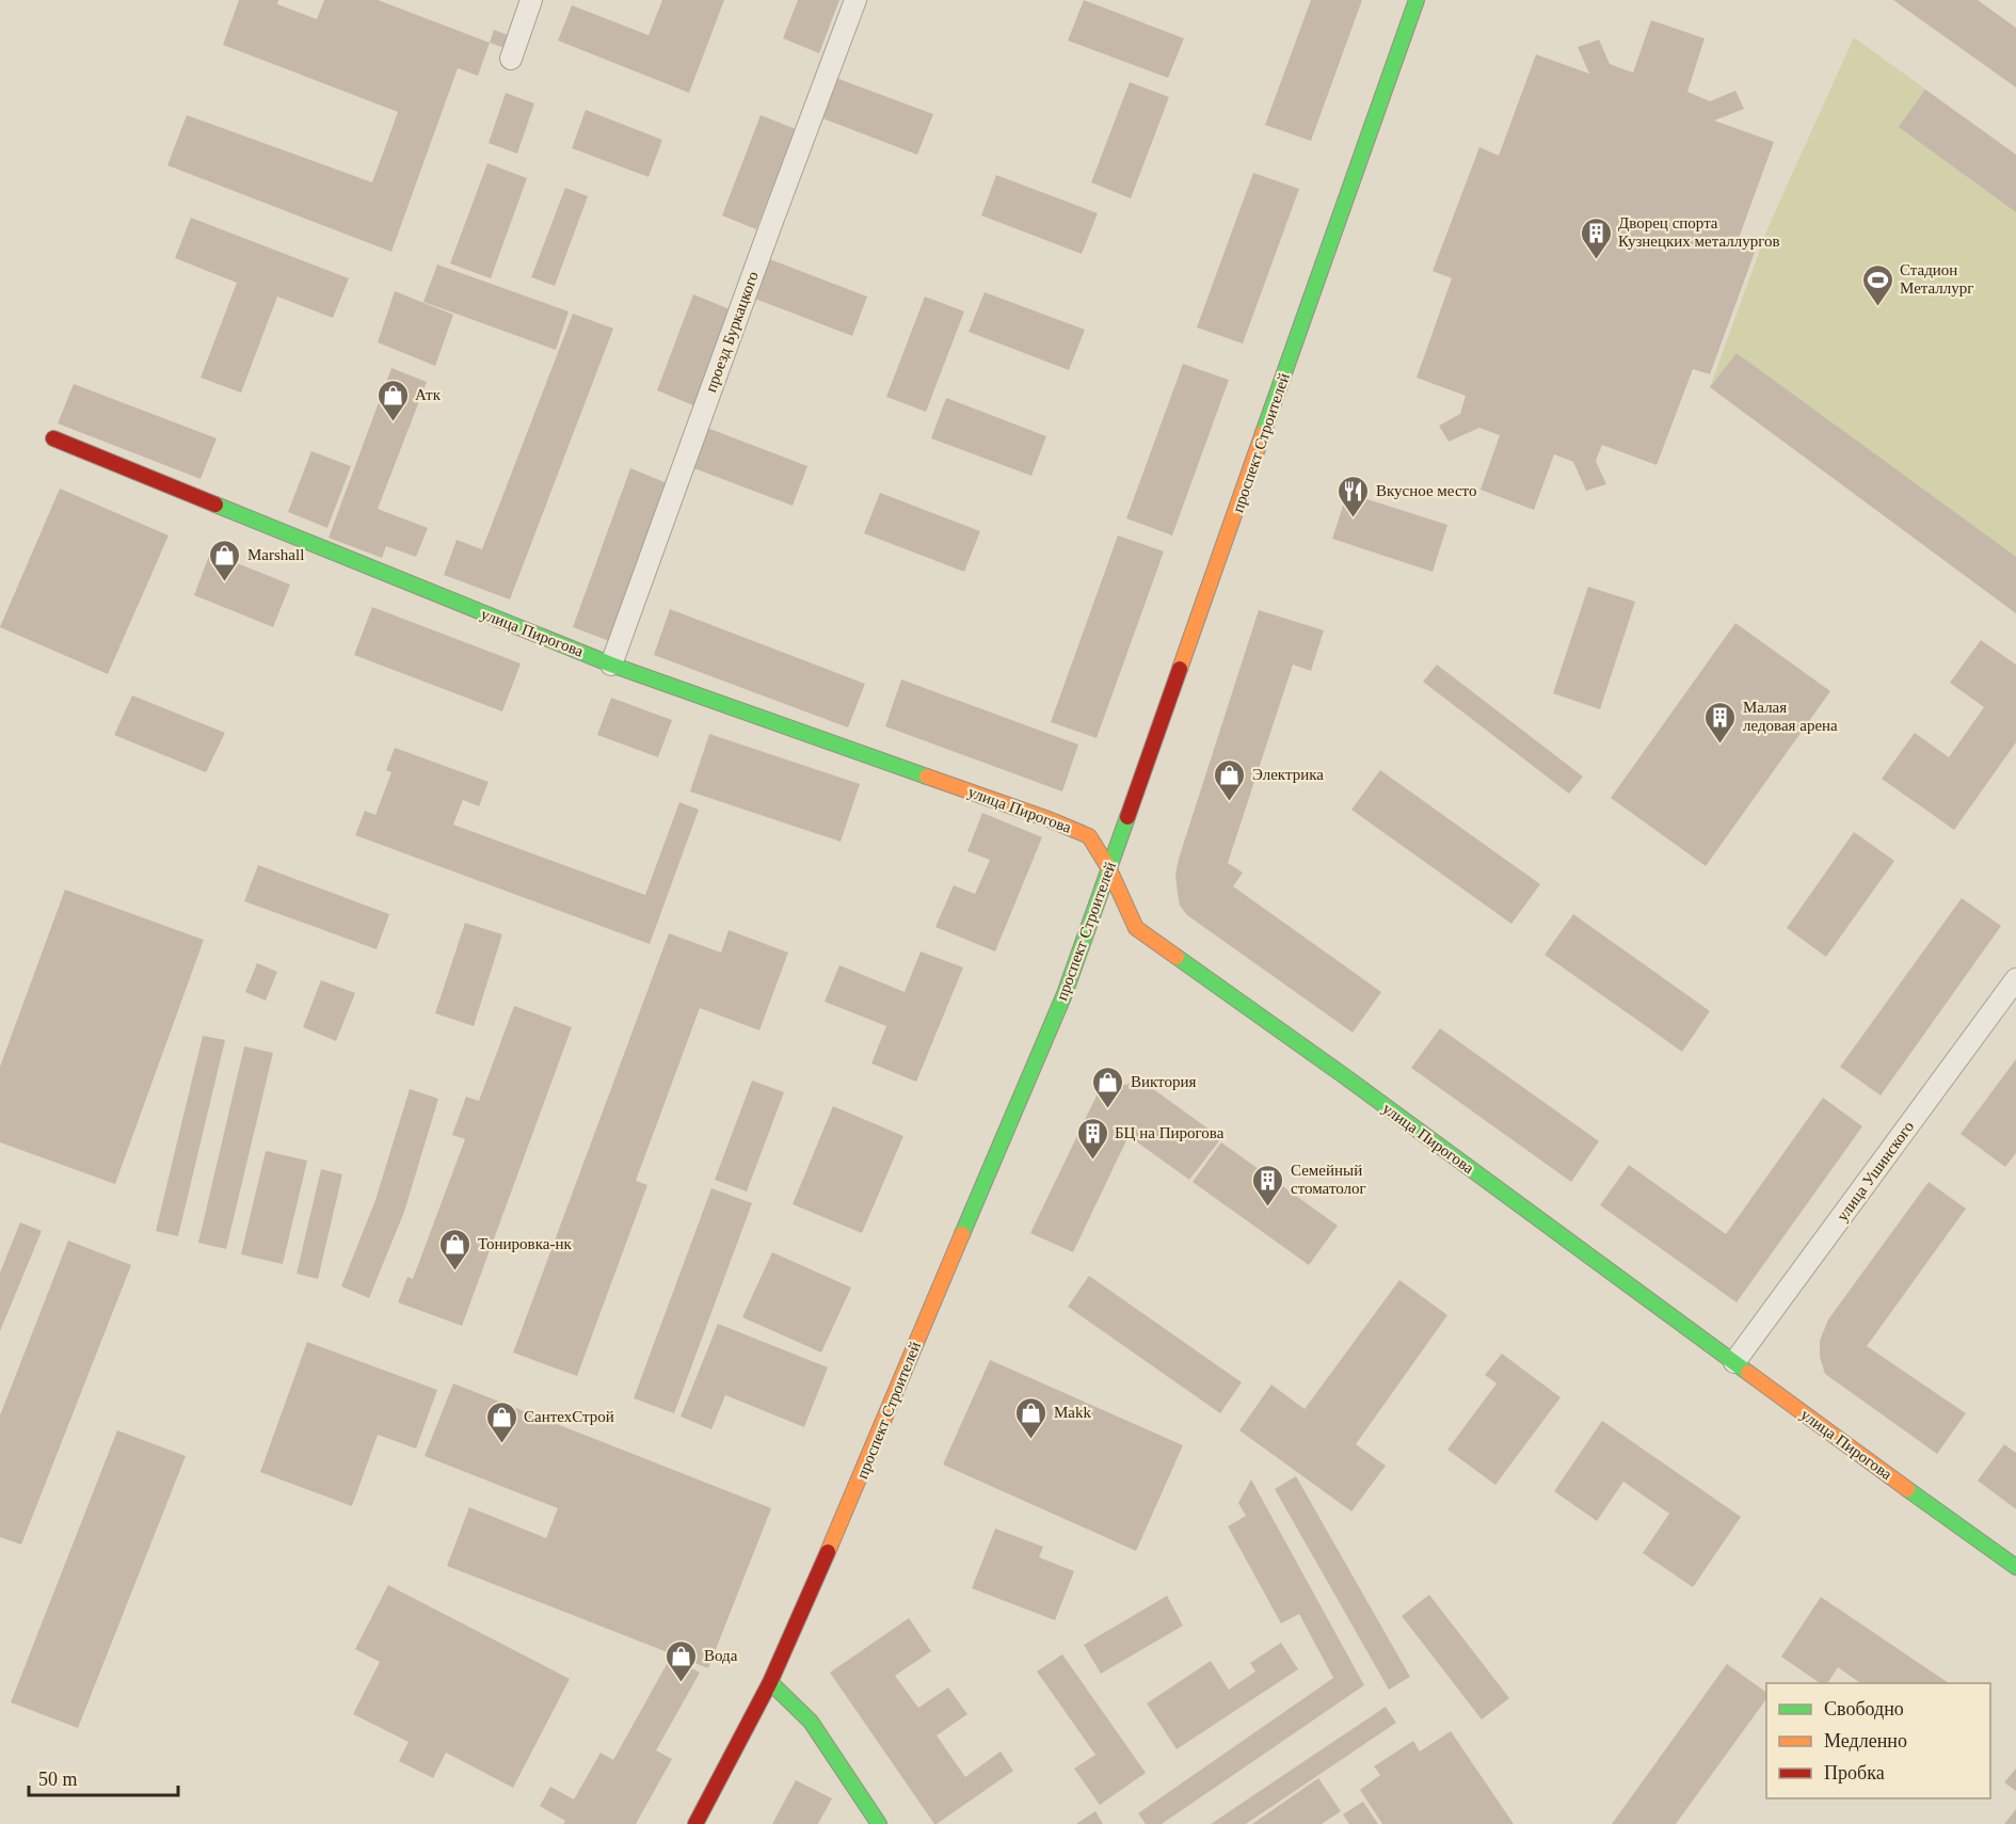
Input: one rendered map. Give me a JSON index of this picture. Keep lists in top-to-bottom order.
{
  "streets": {
    "street": [
      "проезд Буркацкого",
      "проспект Строителей",
      "улица Пирогова",
      "улица Ушинского"
    ]
  },
  "crossings": [
    ["проезд Буркацкого", "улица Пирогова"],
    ["проспект Строителей", "улица Пирогова"],
    ["улица Пирогова", "улица Ушинского"]
  ],
  "places": {
    "building": [
      "Дворец спорта Кузнецких металлургов",
      "Малая ледовая арена",
      "БЦ на Пирогова",
      "Семейный стоматолог"
    ],
    "sports": ["Стадион Металлург"],
    "shop": [
      "Атк",
      "Marshall",
      "Электрика",
      "Виктория",
      "Тонировка-нк",
      "Makk",
      "СантехСтрой",
      "Вода"
    ],
    "restaurant": ["Вкусное место"]
  },
  "legend": ["Свободно", "Медленно", "Пробка"],
  "scale_bar": "50 m"
}
